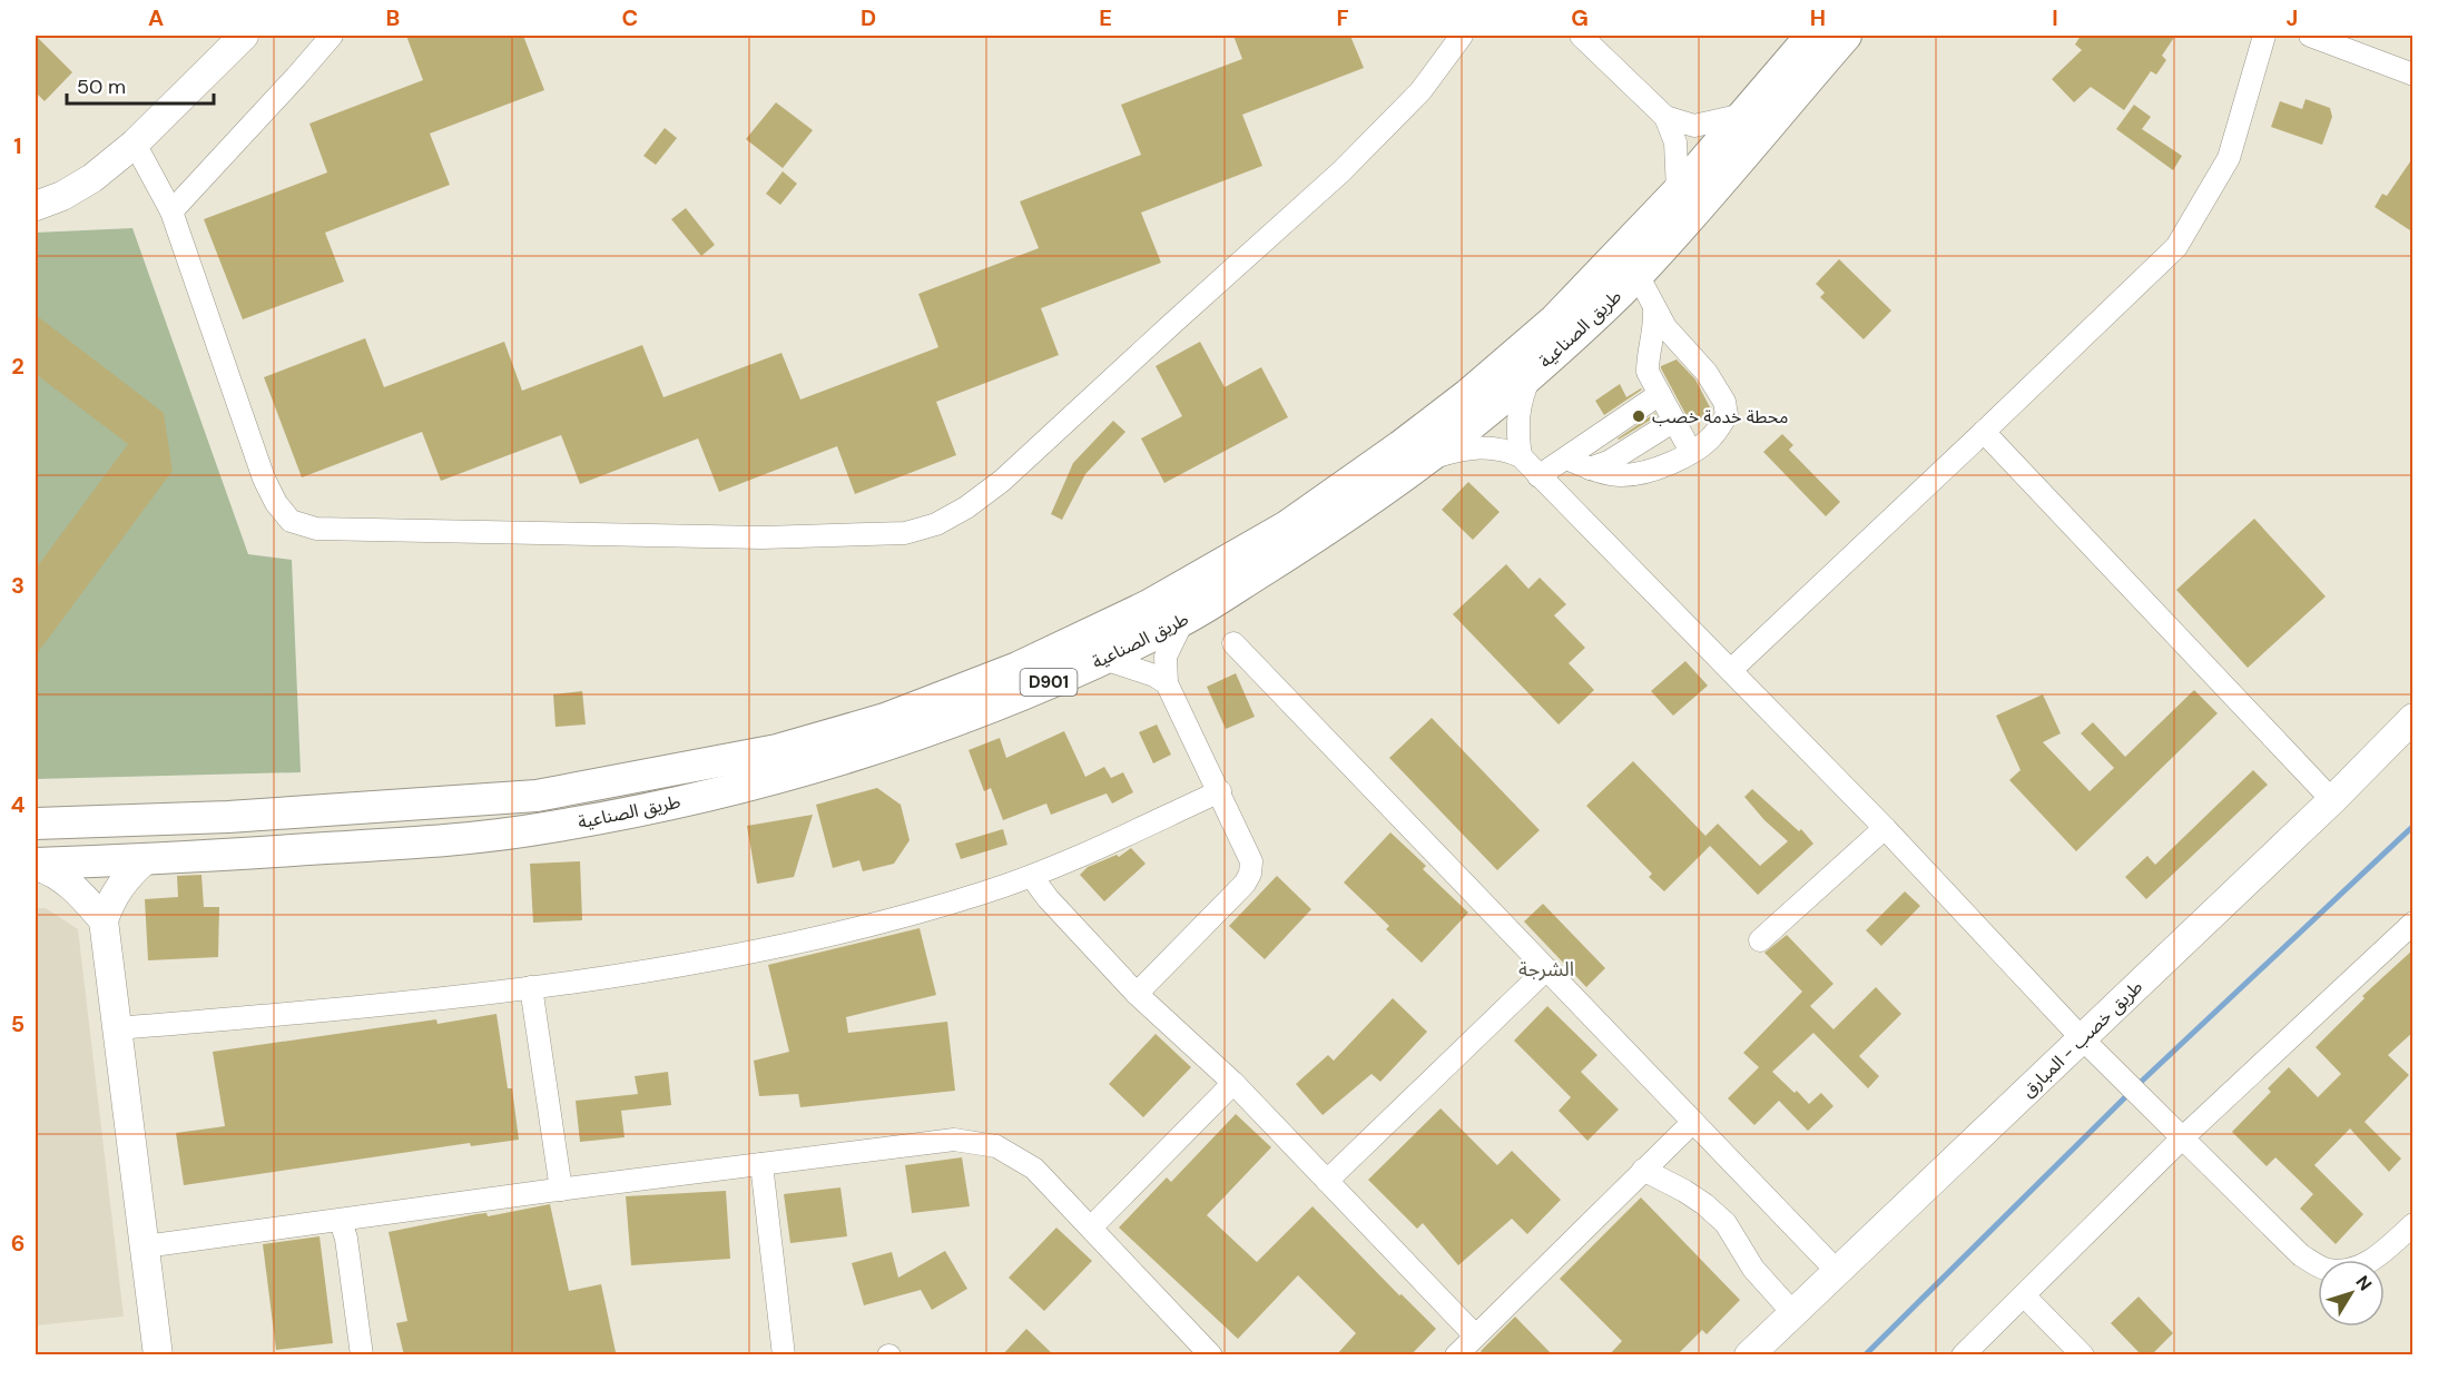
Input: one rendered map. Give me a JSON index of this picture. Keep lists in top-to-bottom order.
{
  "streets": {
    "highway": ["طريق الصناعية", "D901"],
    "main road": ["طريق خصب - المبارق"]
  },
  "districts": ["الشرجة"],
  "places": ["محطة خدمة خصب"],
  "scale_bar": "50 m",
  "north": "top right",
  "grid": {
    "columns": [
      "A",
      "B",
      "C",
      "D",
      "E",
      "F",
      "G",
      "H",
      "I",
      "J"
    ],
    "rows": [
      "1",
      "2",
      "3",
      "4",
      "5",
      "6"
    ]
  }
}
